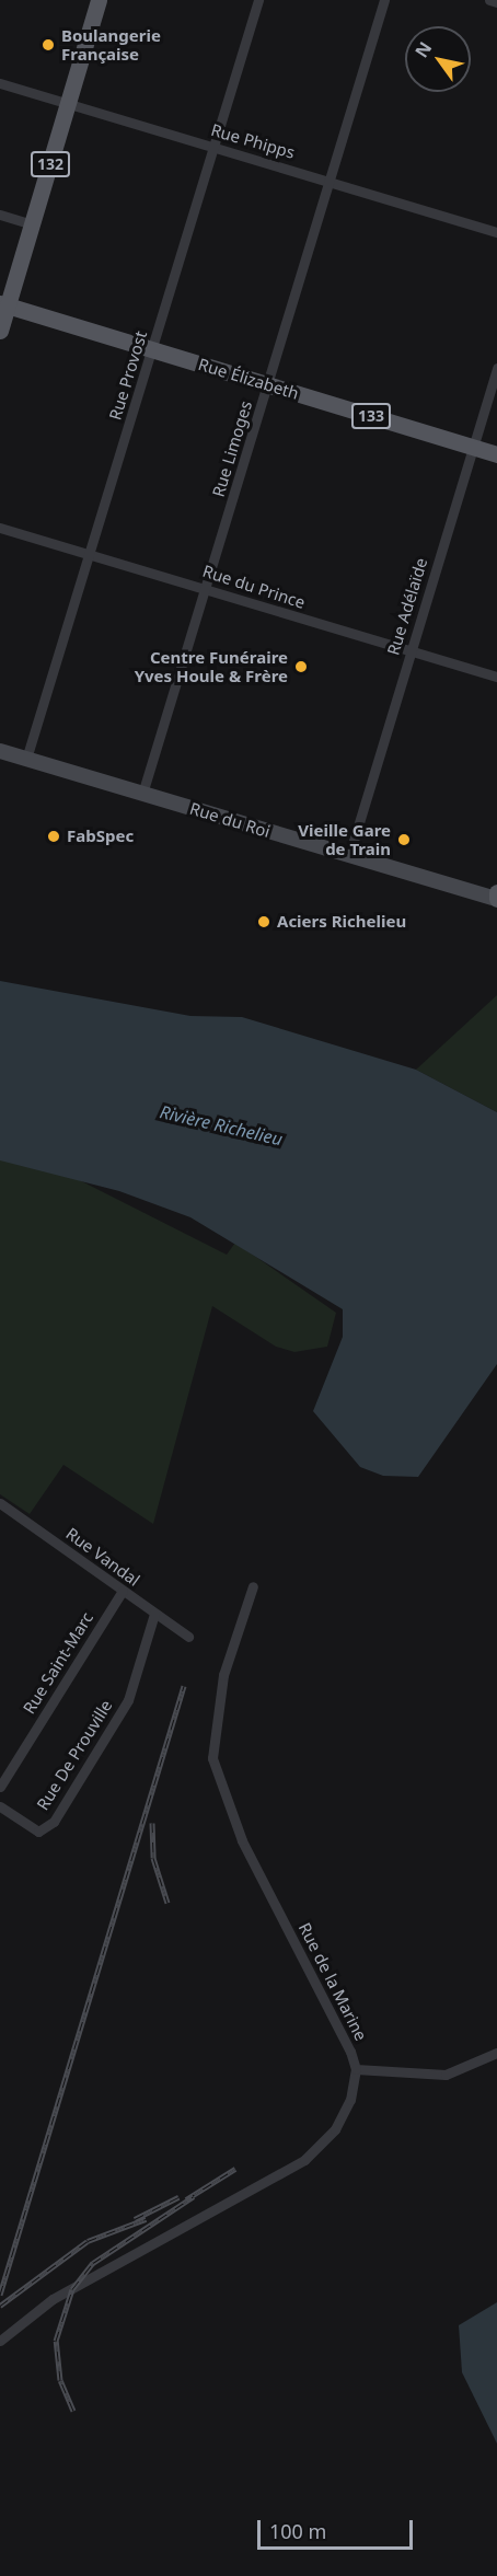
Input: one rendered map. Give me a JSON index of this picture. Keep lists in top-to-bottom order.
{
  "streets": {
    "main road": [
      "132",
      "Rue Élizabeth",
      "133",
      "Rue du Roi"
    ],
    "street": [
      "Rue Phipps",
      "Rue Provost",
      "Rue Limoges",
      "Rue du Prince",
      "Rue Adélaïde",
      "Rue Vandal",
      "Rue Saint-Marc",
      "Rue De Prouville",
      "Rue de la Marine"
    ]
  },
  "crossings": [
    ["Rue Phipps", "132"],
    ["Rue Phipps", "Rue Provost"],
    ["Rue Phipps", "Rue Limoges"],
    ["132", "Rue Élizabeth"],
    ["Rue Provost", "Rue Élizabeth"],
    ["Rue Provost", "Rue du Prince"],
    ["Rue Provost", "Rue du Roi"],
    ["Rue Élizabeth", "Rue Limoges"],
    ["Rue Élizabeth", "Rue Adélaïde"],
    ["Rue Limoges", "Rue du Prince"],
    ["Rue Limoges", "Rue du Roi"],
    ["Rue du Prince", "Rue Adélaïde"],
    ["Rue Adélaïde", "Rue du Roi"],
    ["Rue Vandal", "Rue Saint-Marc"],
    ["Rue Vandal", "Rue De Prouville"]
  ],
  "water": ["Rivière Richelieu"],
  "places": [
    "Boulangerie Française",
    "Centre Funéraire Yves Houle & Frère",
    "FabSpec",
    "Vieille Gare de Train",
    "Aciers Richelieu"
  ],
  "scale_bar": "100 m",
  "north": "top left"
}
